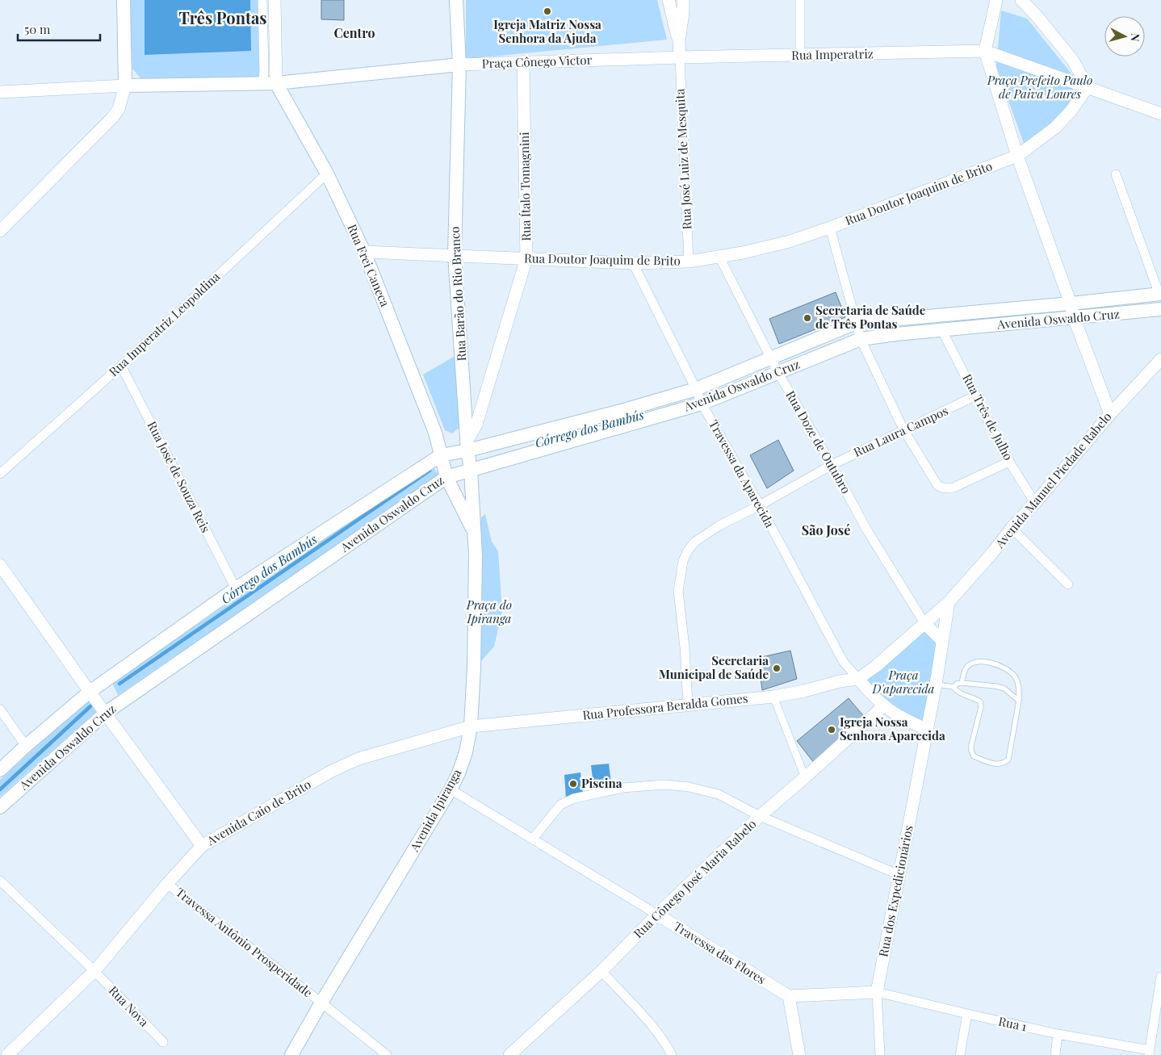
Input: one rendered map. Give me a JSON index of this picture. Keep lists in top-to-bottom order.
{
  "streets": {
    "main road": [
      "Rua Frei Caneca",
      "Rua Barão do Rio Branco",
      "Avenida Oswaldo Cruz",
      "Avenida Ipiranga"
    ],
    "street": [
      "Rua Imperatriz",
      "Praça Cônego Victor",
      "Rua José Luiz de Mesquita",
      "Rua Ítalo Tomagnini",
      "Rua Doutor Joaquim de Brito",
      "Rua Imperatriz Leopoldina",
      "Rua Três de Julho",
      "Rua Laura Campos",
      "Rua Doze de Outubro",
      "Travessa da Aparecida",
      "Rua José de Souza Reis",
      "Avenida Manuel Piedade Rabelo",
      "Rua Professora Beralda Gomes",
      "Avenida Caio de Brito",
      "Rua Cônego José Maria Rabelo",
      "Rua dos Expedicionários",
      "Travessa Antônio Prosperidade",
      "Travessa das Flores",
      "Rua Nova",
      "Rua 1"
    ]
  },
  "crossings": [
    ["Rua Imperatriz", "Praça Cônego Victor"],
    ["Rua Imperatriz", "Rua José Luiz de Mesquita"],
    ["Praça Cônego Victor", "Rua José Luiz de Mesquita"],
    ["Praça Cônego Victor", "Rua Ítalo Tomagnini"],
    ["Praça Cônego Victor", "Rua Barão do Rio Branco"],
    ["Rua José Luiz de Mesquita", "Rua Doutor Joaquim de Brito"],
    ["Rua Ítalo Tomagnini", "Rua Doutor Joaquim de Brito"],
    ["Rua Ítalo Tomagnini", "Rua Barão do Rio Branco"],
    ["Rua Doutor Joaquim de Brito", "Rua Frei Caneca"],
    ["Rua Doutor Joaquim de Brito", "Rua Barão do Rio Branco"],
    ["Rua Doutor Joaquim de Brito", "Rua Doze de Outubro"],
    ["Rua Doutor Joaquim de Brito", "Travessa da Aparecida"],
    ["Rua Frei Caneca", "Avenida Oswaldo Cruz"],
    ["Rua Frei Caneca", "Rua Imperatriz Leopoldina"],
    ["Rua Frei Caneca", "Avenida Ipiranga"],
    ["Rua Barão do Rio Branco", "Avenida Oswaldo Cruz"],
    ["Rua Barão do Rio Branco", "Avenida Ipiranga"],
    ["Avenida Oswaldo Cruz", "Rua Três de Julho"],
    ["Avenida Oswaldo Cruz", "Rua Doze de Outubro"],
    ["Avenida Oswaldo Cruz", "Travessa da Aparecida"],
    ["Avenida Oswaldo Cruz", "Rua José de Souza Reis"],
    ["Avenida Oswaldo Cruz", "Avenida Ipiranga"],
    ["Rua Imperatriz Leopoldina", "Rua José de Souza Reis"],
    ["Rua Três de Julho", "Rua Laura Campos"],
    ["Rua Três de Julho", "Avenida Manuel Piedade Rabelo"],
    ["Rua Laura Campos", "Rua Doze de Outubro"],
    ["Rua Laura Campos", "Travessa da Aparecida"],
    ["Rua Laura Campos", "Rua Professora Beralda Gomes"],
    ["Travessa da Aparecida", "Rua Professora Beralda Gomes"],
    ["Rua Professora Beralda Gomes", "Avenida Ipiranga"],
    ["Rua Professora Beralda Gomes", "Avenida Caio de Brito"],
    ["Avenida Ipiranga", "Avenida Caio de Brito"],
    ["Avenida Ipiranga", "Travessa Antônio Prosperidade"],
    ["Avenida Ipiranga", "Travessa das Flores"],
    ["Avenida Caio de Brito", "Travessa Antônio Prosperidade"],
    ["Avenida Caio de Brito", "Rua Nova"],
    ["Rua Cônego José Maria Rabelo", "Travessa das Flores"],
    ["Rua dos Expedicionários", "Rua 1"]
  ],
  "districts": ["Três Pontas", "Centro", "São José"],
  "water": ["Córrego dos Bambús"],
  "parks": ["Praça Prefeito Paulo de Paiva Loures", "Praça do Ipiranga", "Praça D'aparecida"],
  "places": [
    "Igreja Matriz Nossa Senhora da Ajuda",
    "Secretaria de Saúde de Três Pontas",
    "Secretaria Municipal de Saúde",
    "Igreja Nossa Senhora Aparecida",
    "Piscina"
  ],
  "scale_bar": "50 m",
  "north": "right"
}
